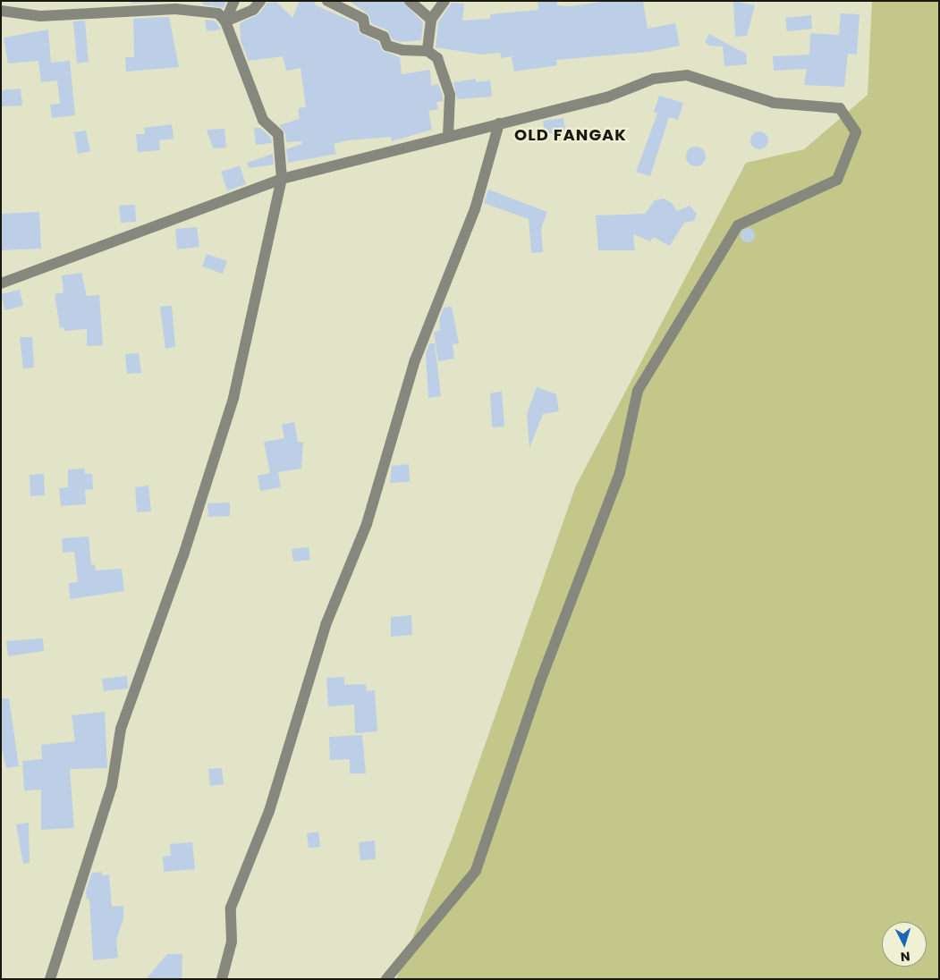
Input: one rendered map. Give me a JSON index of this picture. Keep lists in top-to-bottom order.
{
  "districts": ["OLD FANGAK"],
  "north": "bottom"
}
